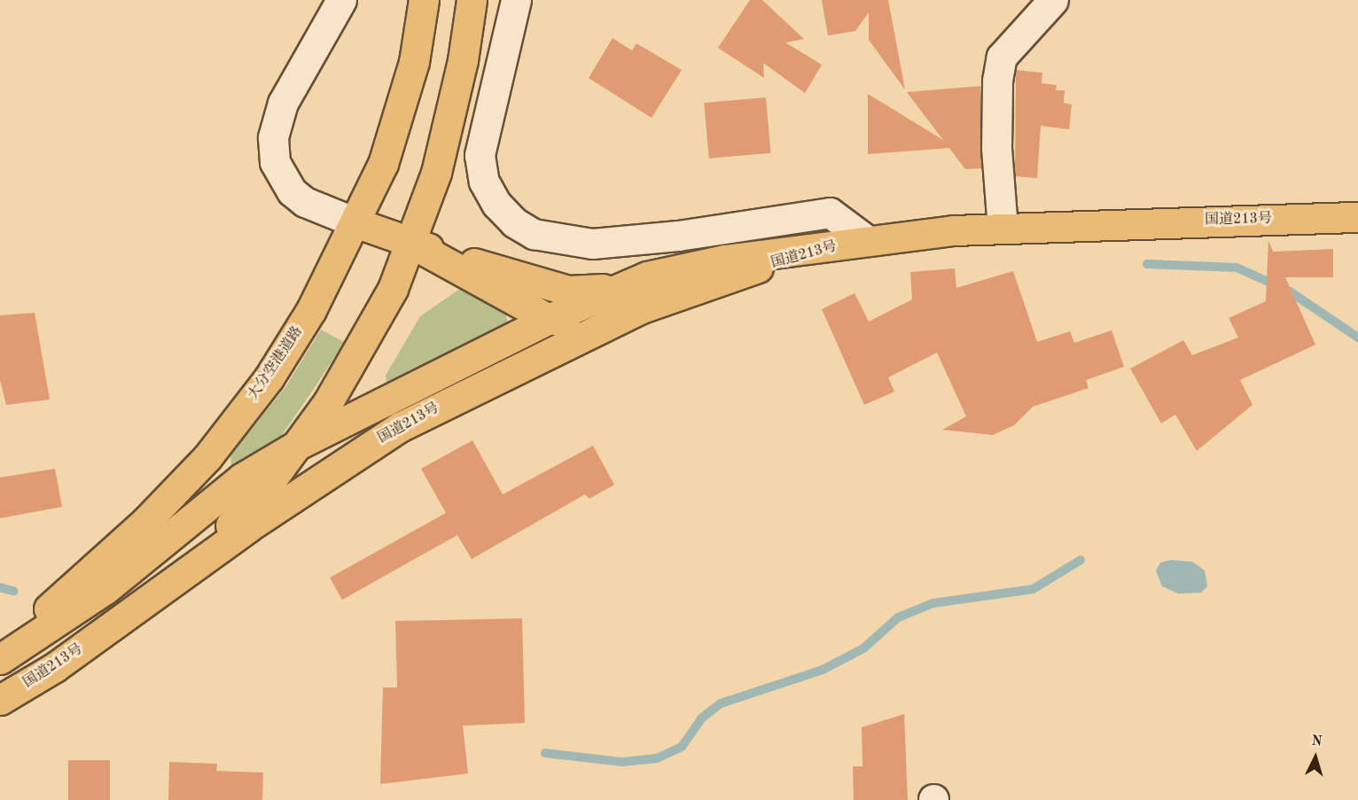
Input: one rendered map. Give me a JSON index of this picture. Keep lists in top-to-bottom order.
{
  "streets": {
    "highway": ["国道213号", "大分空港道路"]
  },
  "north": "top"
}
